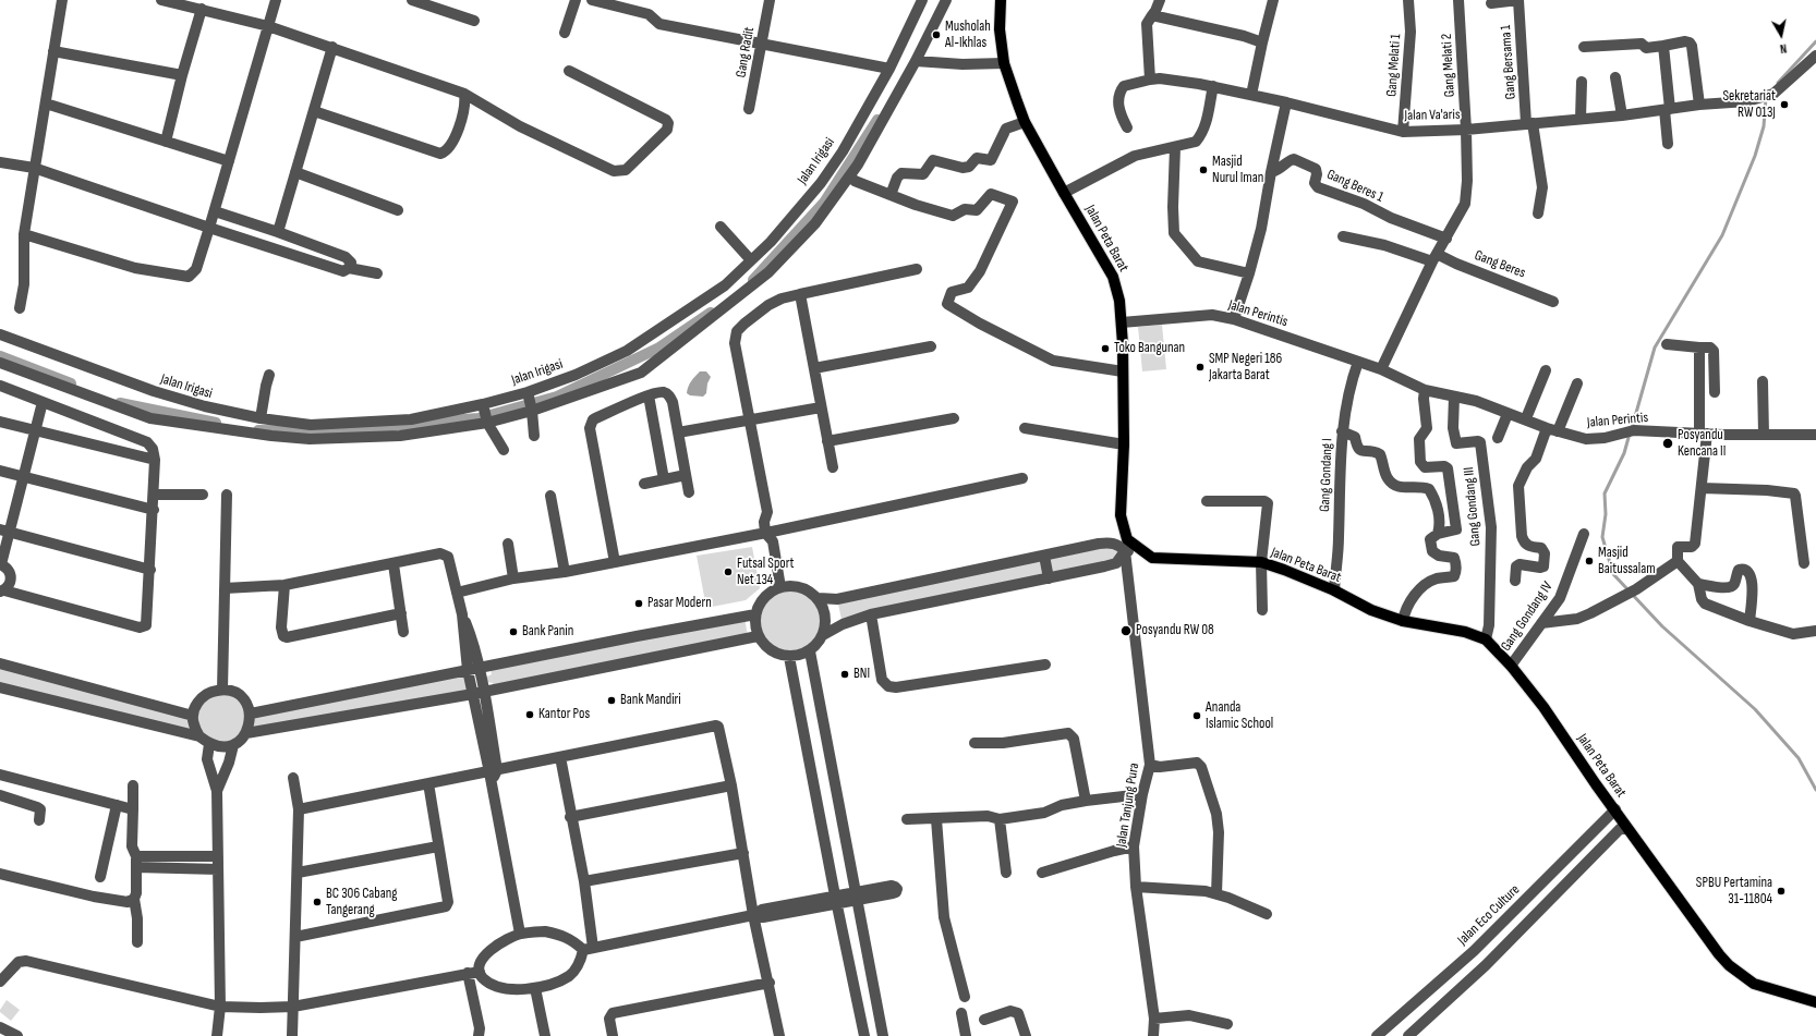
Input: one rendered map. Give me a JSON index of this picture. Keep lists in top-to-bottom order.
{
  "streets": {
    "main road": ["Jalan Peta Barat"],
    "street": [
      "Gang Radit",
      "Gang Bersama 1",
      "Gang Melati 1",
      "Gang Melati 2",
      "Jalan Va'aris",
      "Jalan Irigasi",
      "Gang Beres 1",
      "Gang Beres",
      "Jalan Perintis",
      "Gang Gondang I",
      "Gang Gondang III",
      "Gang Gondang IV",
      "Jalan Tanjung Pura",
      "Jalan Eco Culture"
    ]
  },
  "crossings": [
    ["Gang Bersama 1", "Jalan Va'aris"],
    ["Gang Melati 1", "Jalan Va'aris"],
    ["Gang Melati 2", "Jalan Va'aris"],
    ["Jalan Peta Barat", "Jalan Perintis"],
    ["Jalan Peta Barat", "Gang Gondang I"],
    ["Jalan Peta Barat", "Gang Gondang III"],
    ["Jalan Peta Barat", "Gang Gondang IV"],
    ["Jalan Peta Barat", "Jalan Eco Culture"],
    ["Jalan Perintis", "Gang Gondang I"],
    ["Jalan Perintis", "Gang Gondang III"]
  ],
  "places": [
    "Musholah Al-Ikhlas",
    "Sekretariat RW 013J",
    "Masjid Nurul Iman",
    "Toko Bangunan",
    "SMP Negeri 186 Jakarta Barat",
    "Posyandu Kencana II",
    "Masjid Baitussalam",
    "Futsal Sport Net 134",
    "Pasar Modern",
    "Posyandu RW 08",
    "Bank Panin",
    "BNI",
    "Bank Mandiri",
    "Kantor Pos",
    "Ananda Islamic School",
    "SPBU Pertamina 31-11804",
    "BC 306 Cabang Tangerang"
  ],
  "north": "bottom"
}
